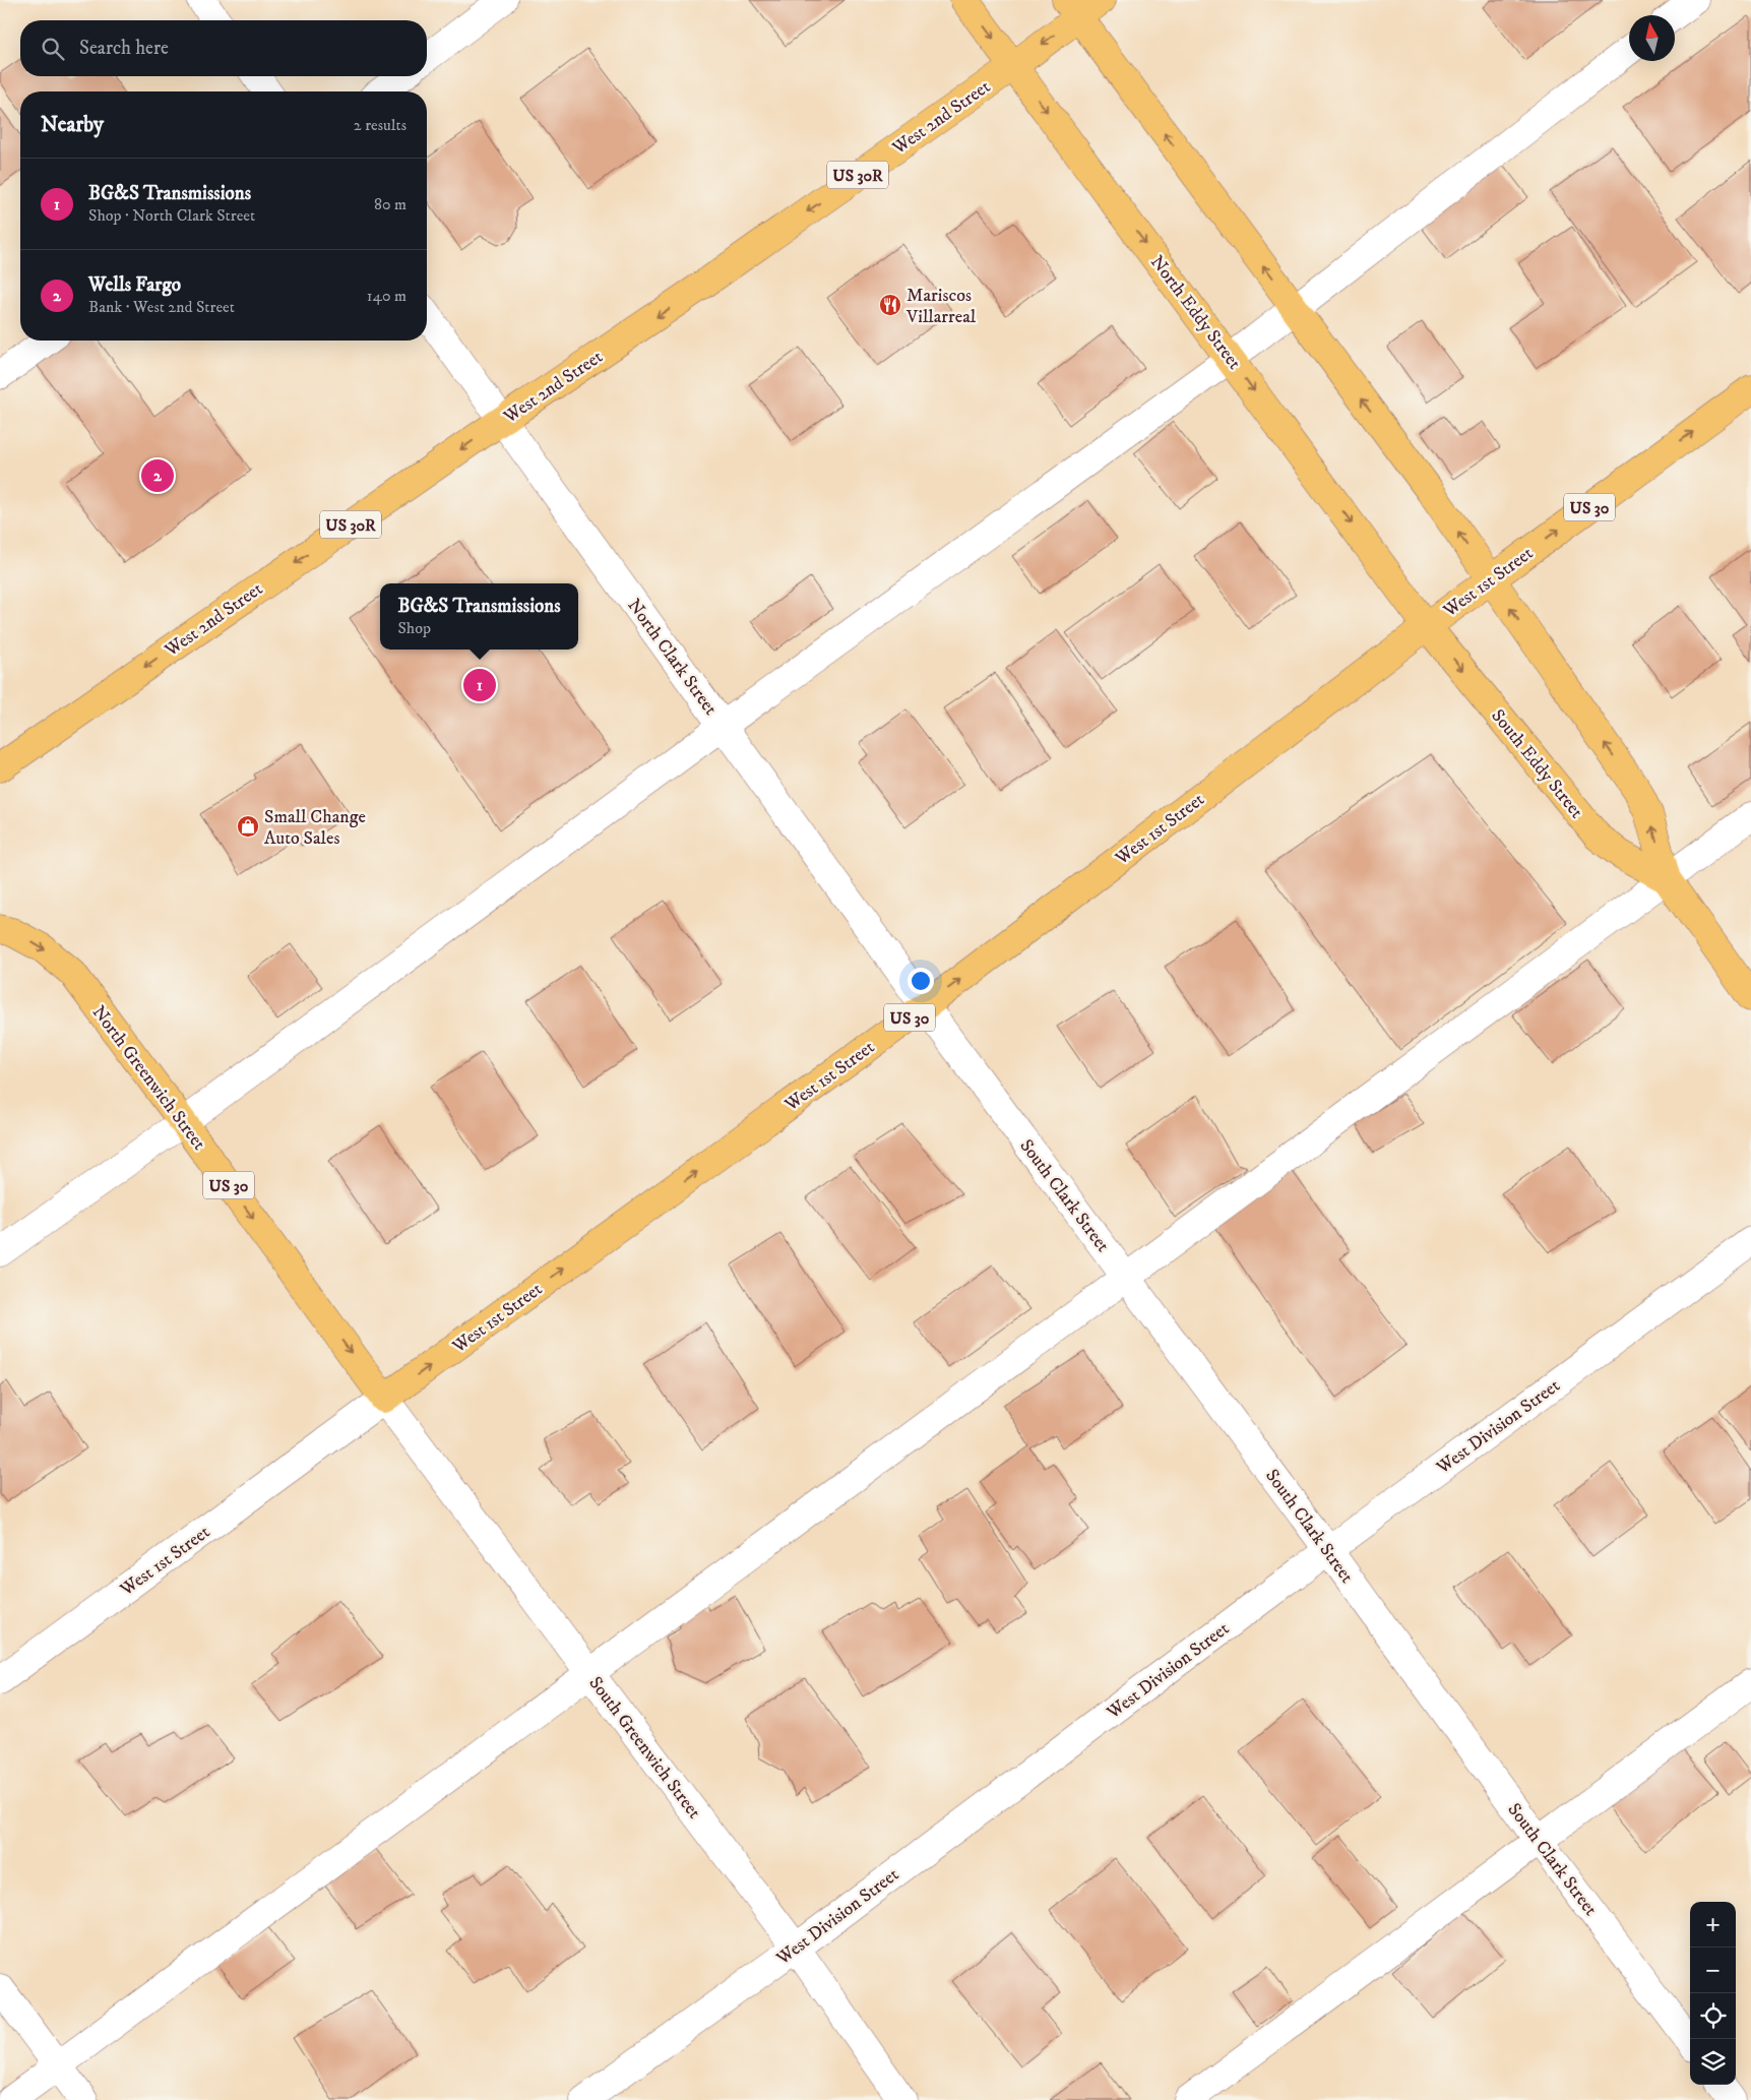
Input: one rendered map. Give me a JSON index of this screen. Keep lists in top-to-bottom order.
{
  "streets": {
    "main road": [
      "West 2nd Street",
      "US 30R",
      "North Eddy Street",
      "US 30",
      "West 1st Street",
      "South Eddy Street",
      "North Greenwich Street"
    ],
    "street": [
      "North Clark Street",
      "South Clark Street",
      "West Division Street",
      "South Greenwich Street"
    ]
  },
  "crossings": [
    ["West 2nd Street", "North Eddy Street"],
    ["West 2nd Street", "North Clark Street"],
    ["North Eddy Street", "West 1st Street"],
    ["North Eddy Street", "South Eddy Street"],
    ["West 1st Street", "North Clark Street"],
    ["West 1st Street", "South Eddy Street"],
    ["West 1st Street", "North Greenwich Street"],
    ["West 1st Street", "South Clark Street"],
    ["West 1st Street", "South Greenwich Street"],
    ["North Clark Street", "South Clark Street"],
    ["North Greenwich Street", "South Greenwich Street"],
    ["South Clark Street", "West Division Street"],
    ["West Division Street", "South Greenwich Street"]
  ],
  "one_way": ["West 2nd Street", "West 1st Street", "North Greenwich Street"],
  "places": {
    "restaurant": ["Mariscos Villarreal"],
    "shop": ["Small Change Auto Sales"]
  },
  "north": "top",
  "page": {
    "search": "Search here",
    "heading": ["Nearby", "2 results"],
    "list": [
      {
        "mark": "1",
        "name": "BG&S Transmissions",
        "note": "Shop · North Clark Street",
        "value": "80 m"
      },
      {
        "mark": "2",
        "name": "Wells Fargo",
        "note": "Bank · West 2nd Street",
        "value": "140 m"
      }
    ],
    "pins": ["2", "1"],
    "popup": ["BG&S Transmissions", "Shop"],
    "map_buttons": ["+", "−"]
  }
}
